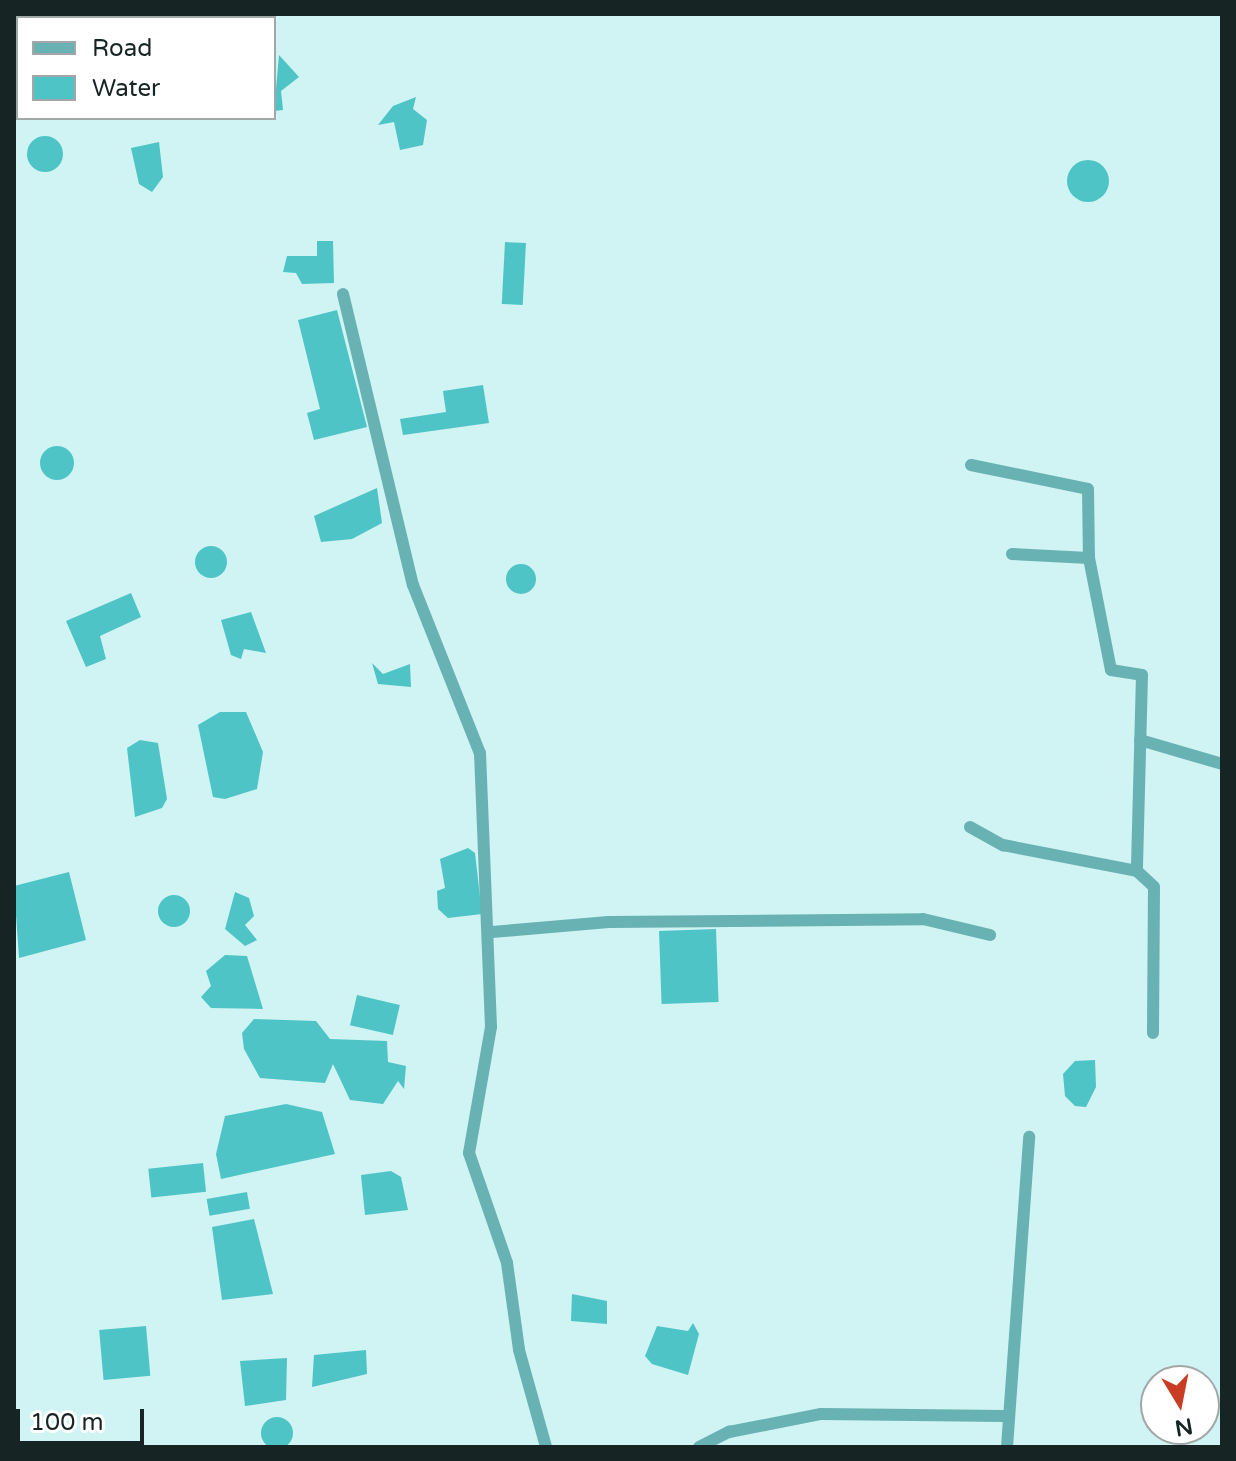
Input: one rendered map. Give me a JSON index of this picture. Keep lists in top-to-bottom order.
{
  "legend": ["Road", "Water"],
  "scale_bar": "100 m",
  "north": "bottom"
}
